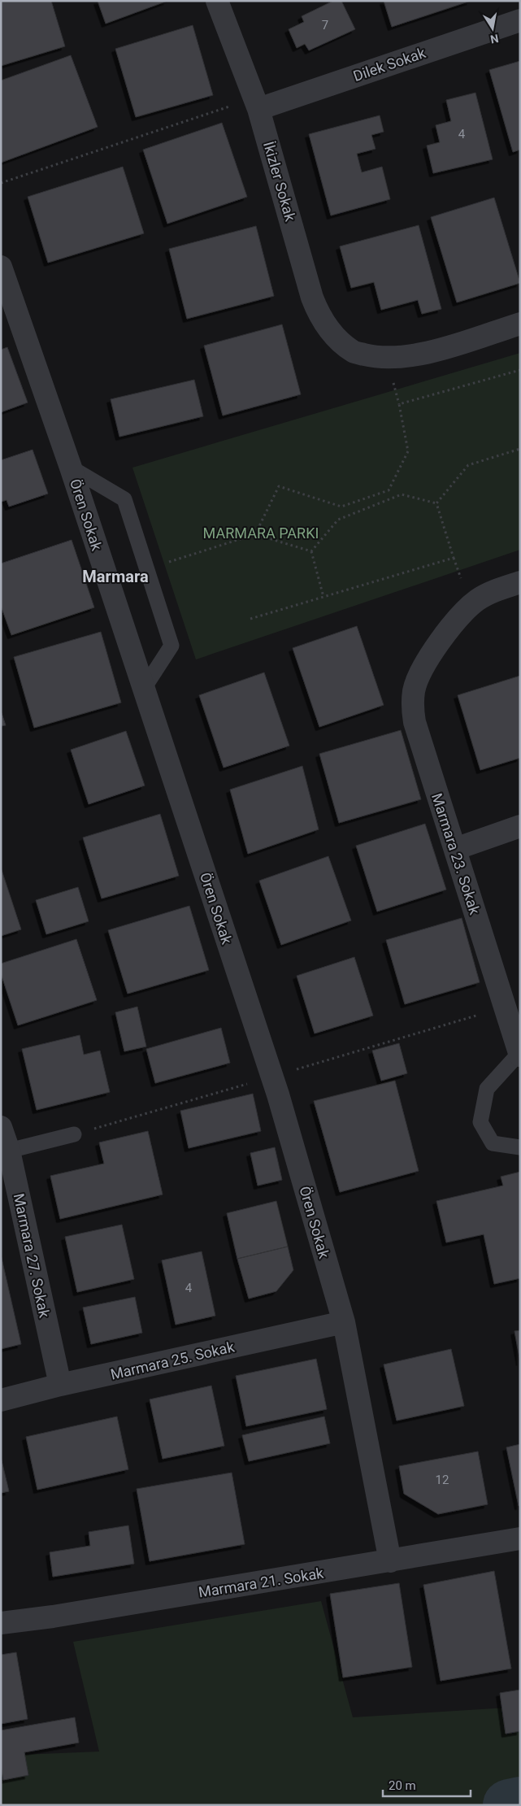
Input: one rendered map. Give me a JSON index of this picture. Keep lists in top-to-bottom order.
{
  "streets": {
    "street": [
      "Dilek Sokak",
      "İkizler Sokak",
      "Ören Sokak",
      "Marmara 23. Sokak",
      "Marmara 27. Sokak",
      "Marmara 25. Sokak",
      "Marmara 21. Sokak"
    ]
  },
  "crossings": [
    ["Dilek Sokak", "İkizler Sokak"],
    ["Ören Sokak", "Marmara 25. Sokak"],
    ["Ören Sokak", "Marmara 21. Sokak"],
    ["Marmara 27. Sokak", "Marmara 25. Sokak"]
  ],
  "districts": ["Marmara"],
  "parks": ["MARMARA PARKI"],
  "house_numbers": [
    "7",
    "4",
    "4",
    "12"
  ],
  "scale_bar": "20 m",
  "north": "bottom"
}
